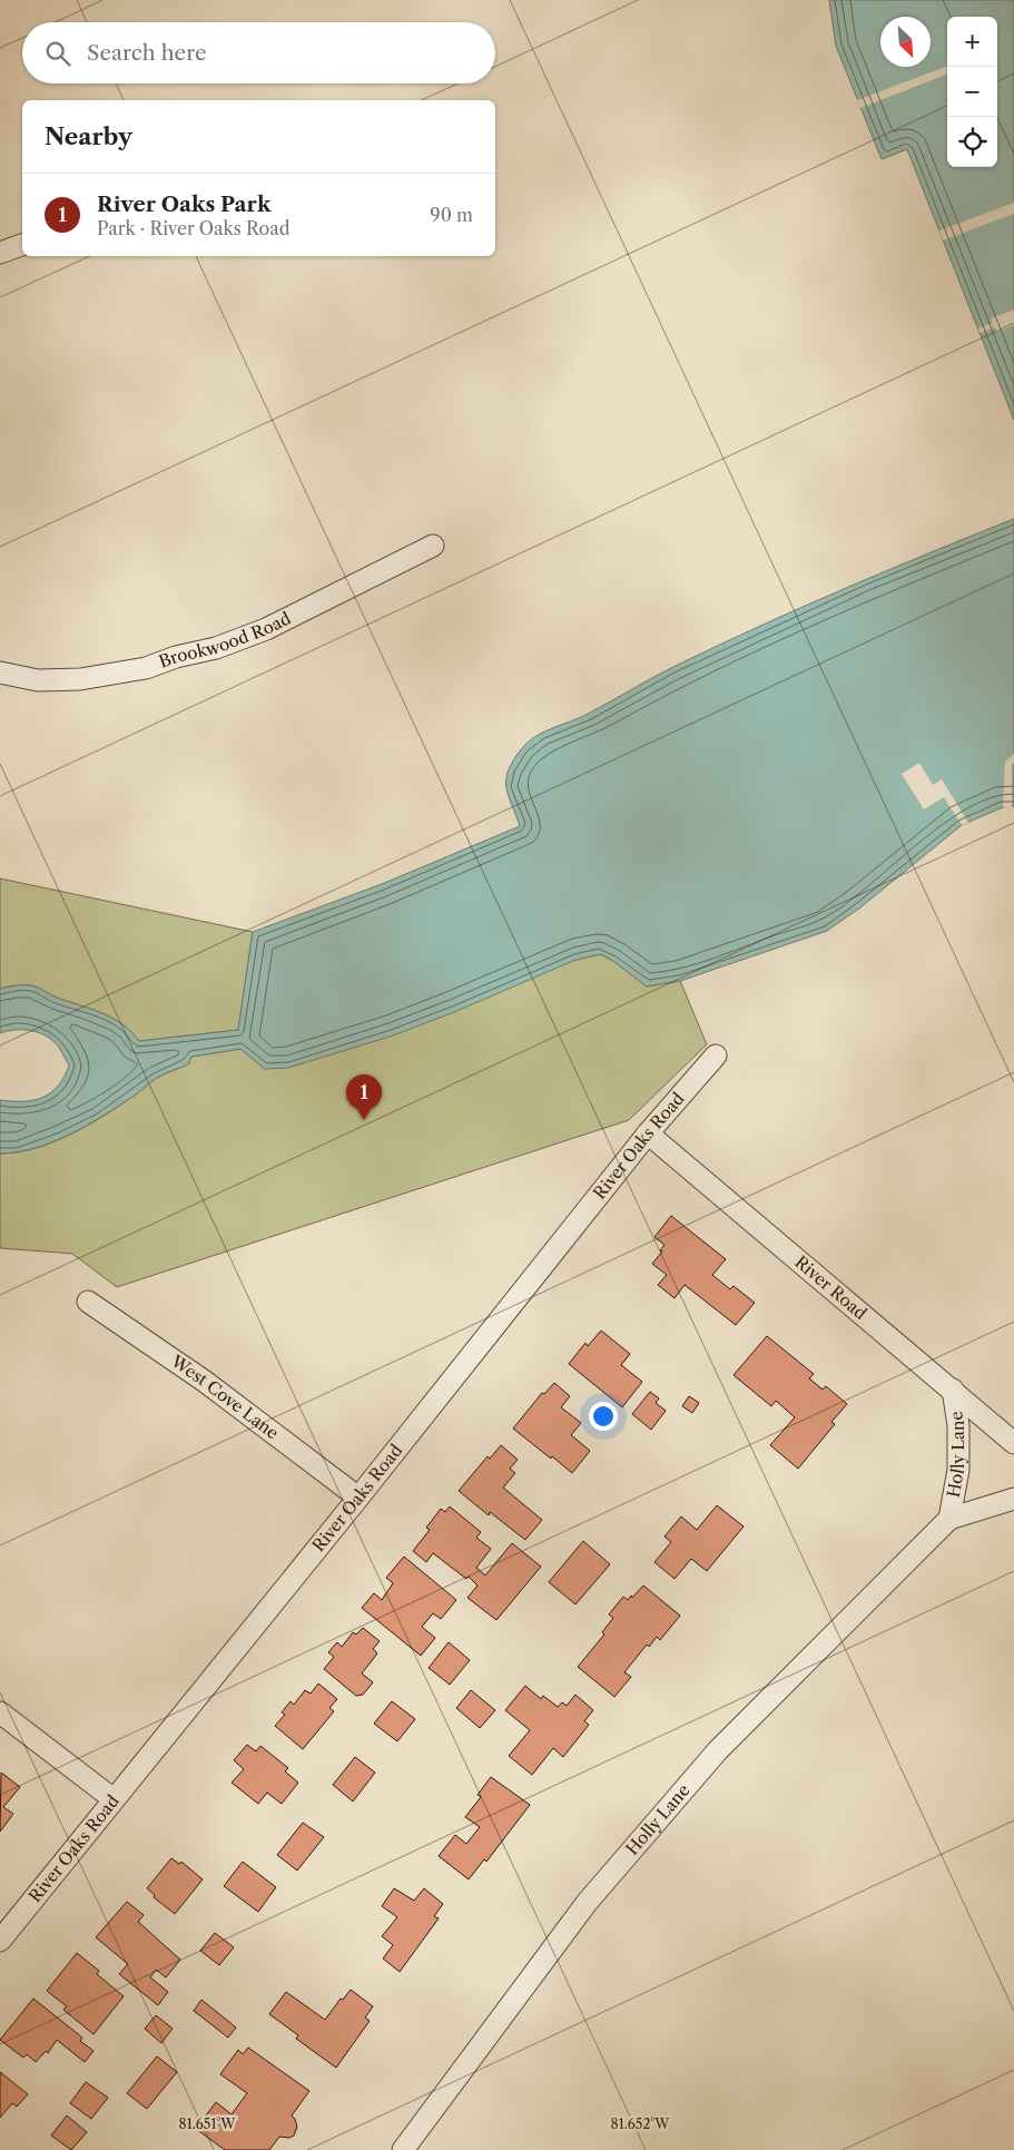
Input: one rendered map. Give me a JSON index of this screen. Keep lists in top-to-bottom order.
{
  "streets": {
    "street": [
      "Brookwood Road",
      "River Oaks Road",
      "River Road",
      "West Cove Lane",
      "Holly Lane"
    ]
  },
  "crossings": [
    ["River Oaks Road", "River Road"],
    ["River Oaks Road", "West Cove Lane"],
    ["River Road", "Holly Lane"]
  ],
  "north": "bottom right",
  "page": {
    "map_buttons": ["+", "−"],
    "search": "Search here",
    "heading": "Nearby",
    "list": [
      {
        "mark": "1",
        "name": "River Oaks Park",
        "note": "Park · River Oaks Road",
        "value": "90 m"
      }
    ],
    "pins": "1"
  },
  "coordinates": ["81.651°W", "81.652°W"]
}
